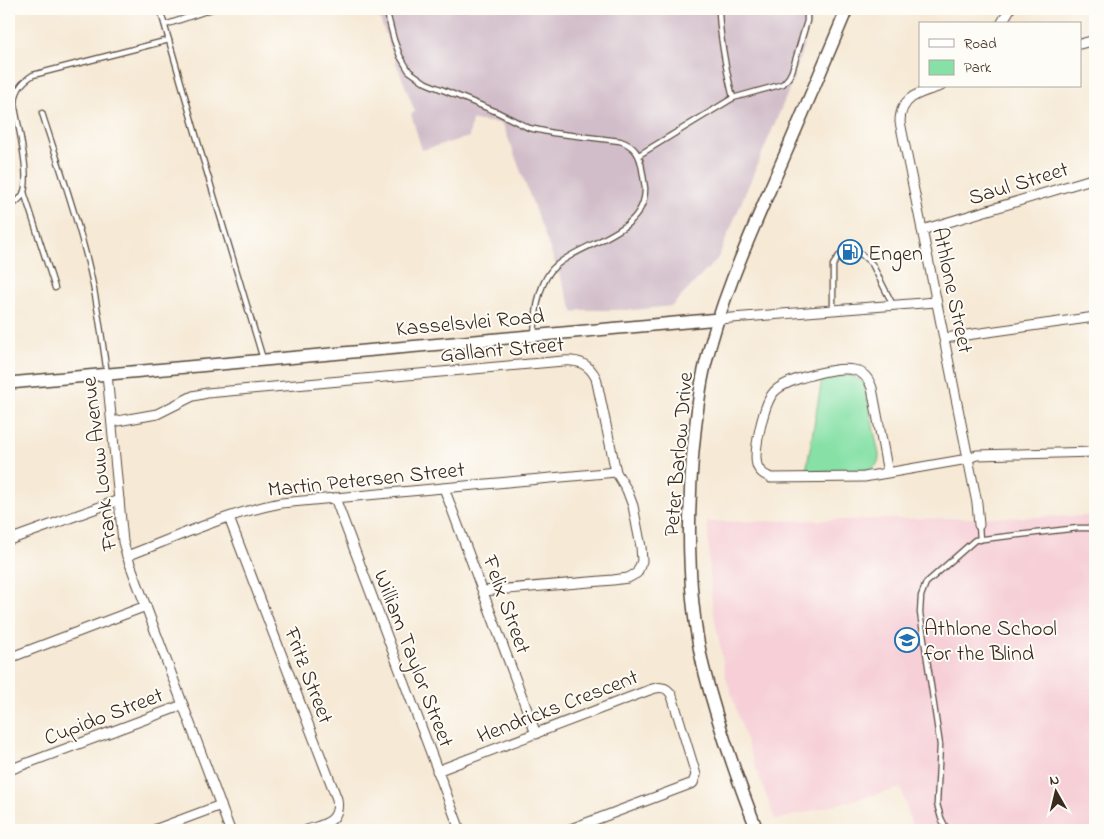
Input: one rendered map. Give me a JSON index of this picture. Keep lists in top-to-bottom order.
{
  "streets": {
    "street": [
      "Saul Street",
      "Athlone Street",
      "Kasselsvlei Road",
      "Gallant Street",
      "Peter Barlow Drive",
      "Frank Louw Avenue",
      "Martin Petersen Street",
      "Felix Street",
      "William Taylor Street",
      "Fritz Street",
      "Hendricks Crescent",
      "Cupido Street"
    ]
  },
  "crossings": [
    ["Saul Street", "Athlone Street"],
    ["Athlone Street", "Kasselsvlei Road"],
    ["Kasselsvlei Road", "Peter Barlow Drive"],
    ["Kasselsvlei Road", "Frank Louw Avenue"],
    ["Gallant Street", "Frank Louw Avenue"],
    ["Gallant Street", "Martin Petersen Street"],
    ["Gallant Street", "Felix Street"],
    ["Frank Louw Avenue", "Martin Petersen Street"],
    ["Frank Louw Avenue", "Cupido Street"],
    ["Martin Petersen Street", "Felix Street"],
    ["Martin Petersen Street", "William Taylor Street"],
    ["Martin Petersen Street", "Fritz Street"],
    ["Felix Street", "Hendricks Crescent"],
    ["William Taylor Street", "Hendricks Crescent"]
  ],
  "places": {
    "fuel station": ["Engen"],
    "school or university": ["Athlone School for the Blind"]
  },
  "legend": ["Road", "Park"],
  "north": "top"
}
